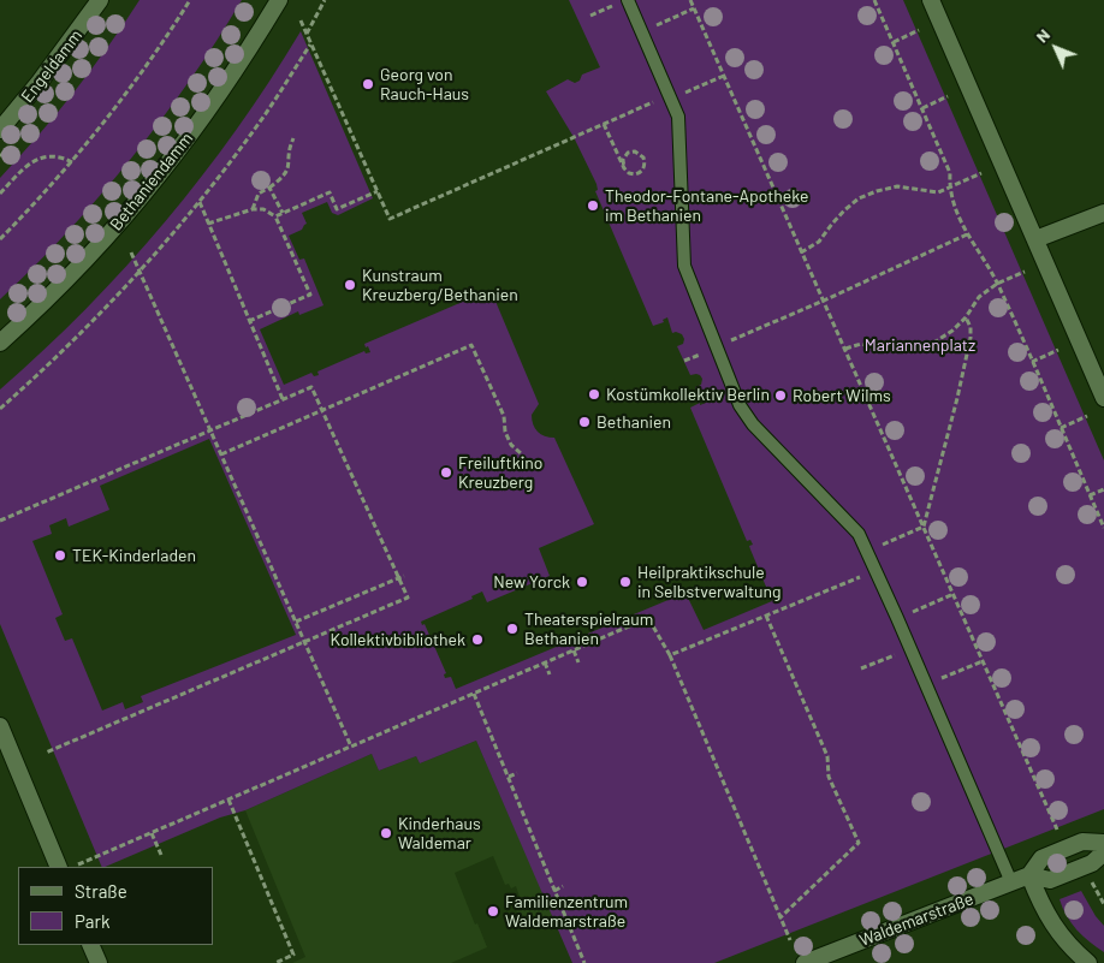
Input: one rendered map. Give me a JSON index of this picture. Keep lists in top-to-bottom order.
{
  "streets": {
    "street": ["Engeldamm", "Bethaniendamm", "Waldemarstraße"]
  },
  "parks": ["Mariannenplatz"],
  "places": [
    "Georg von Rauch-Haus",
    "Theodor-Fontane-Apotheke im Bethanien",
    "Kunstraum Kreuzberg/Bethanien",
    "Kostümkollektiv Berlin",
    "Robert Wilms",
    "Bethanien",
    "Freiluftkino Kreuzberg",
    "TEK-Kinderladen",
    "New Yorck",
    "Heilpraktikschule in Selbstverwaltung",
    "Theaterspielraum Bethanien",
    "Kollektivbibliothek",
    "Kinderhaus Waldemar",
    "Familienzentrum Waldemarstraße"
  ],
  "legend": ["Straße", "Park"],
  "north": "top left"
}
